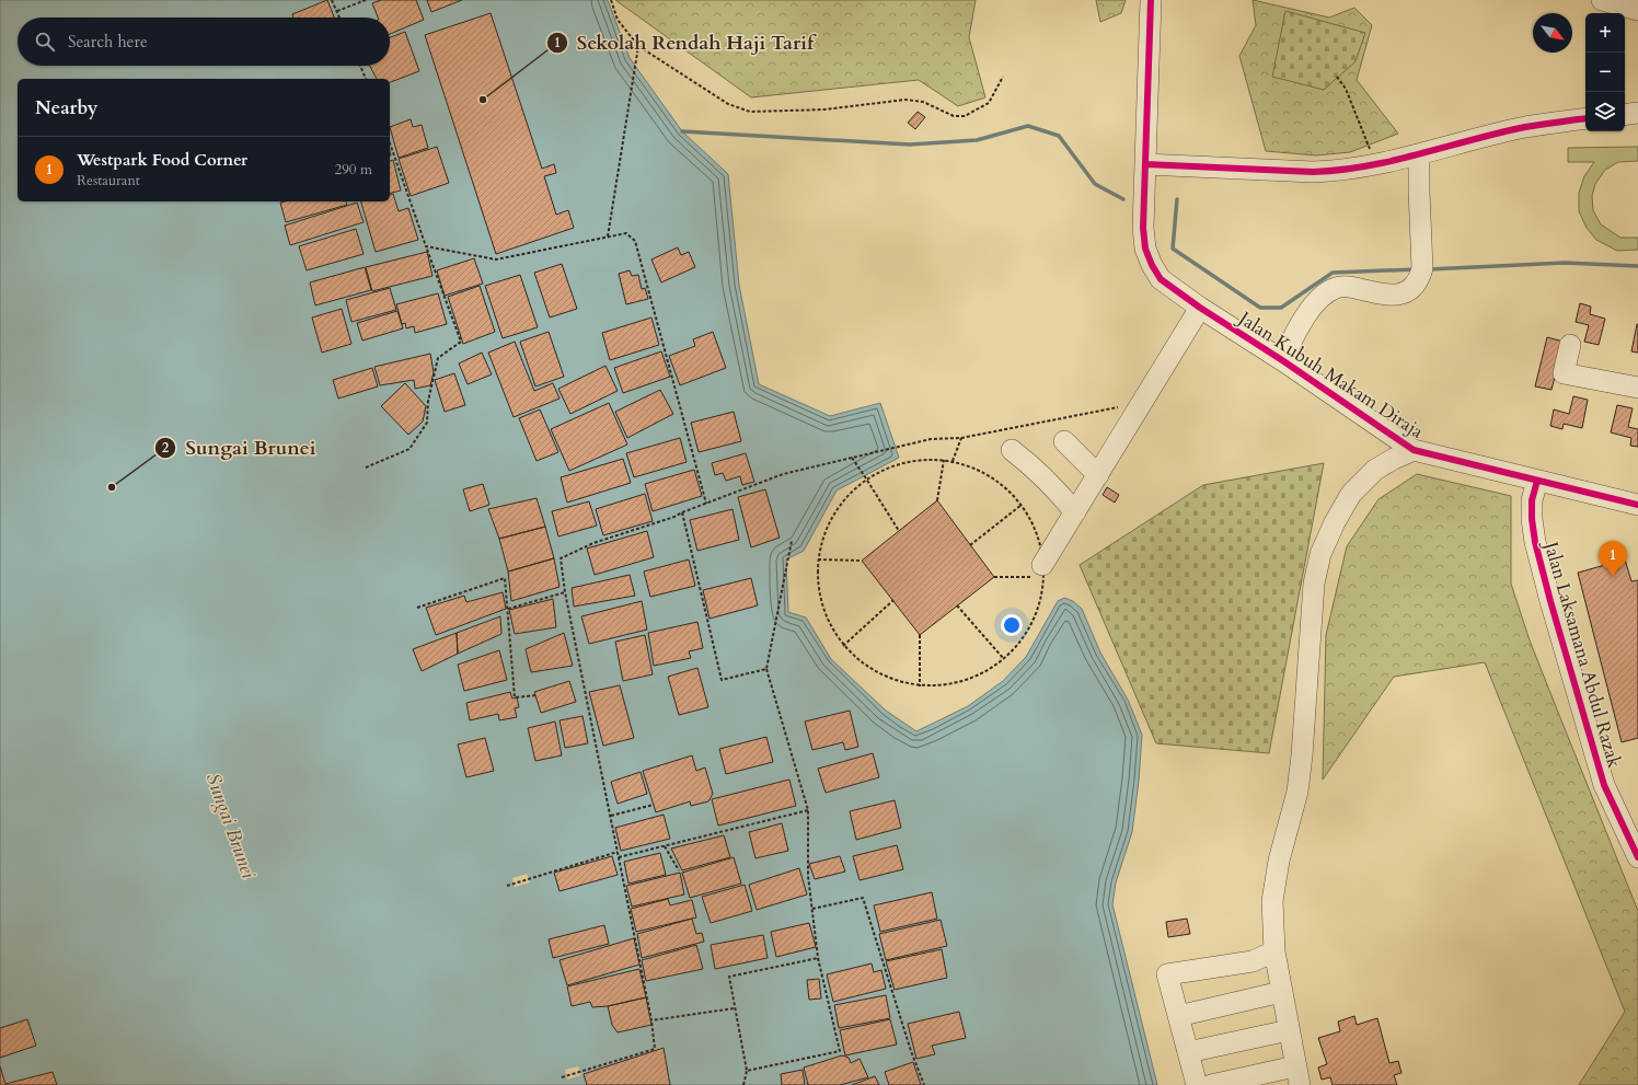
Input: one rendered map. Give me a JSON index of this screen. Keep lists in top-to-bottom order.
{
  "streets": {
    "street": ["Jalan Kubuh Makam Diraja", "Jalan Laksamana Abdul Razak"]
  },
  "crossings": [
    ["Jalan Kubuh Makam Diraja", "Jalan Laksamana Abdul Razak"]
  ],
  "water": ["Sungai Brunei"],
  "places": ["Sekolah Rendah Haji Tarif", "Sungai Brunei"],
  "north": "bottom right",
  "page": {
    "map_buttons": ["+", "−"],
    "search": "Search here",
    "heading": "Nearby",
    "list": [
      {
        "mark": "1",
        "name": "Westpark Food Corner",
        "note": "Restaurant",
        "value": "290 m"
      }
    ],
    "pins": "1"
  }
}
